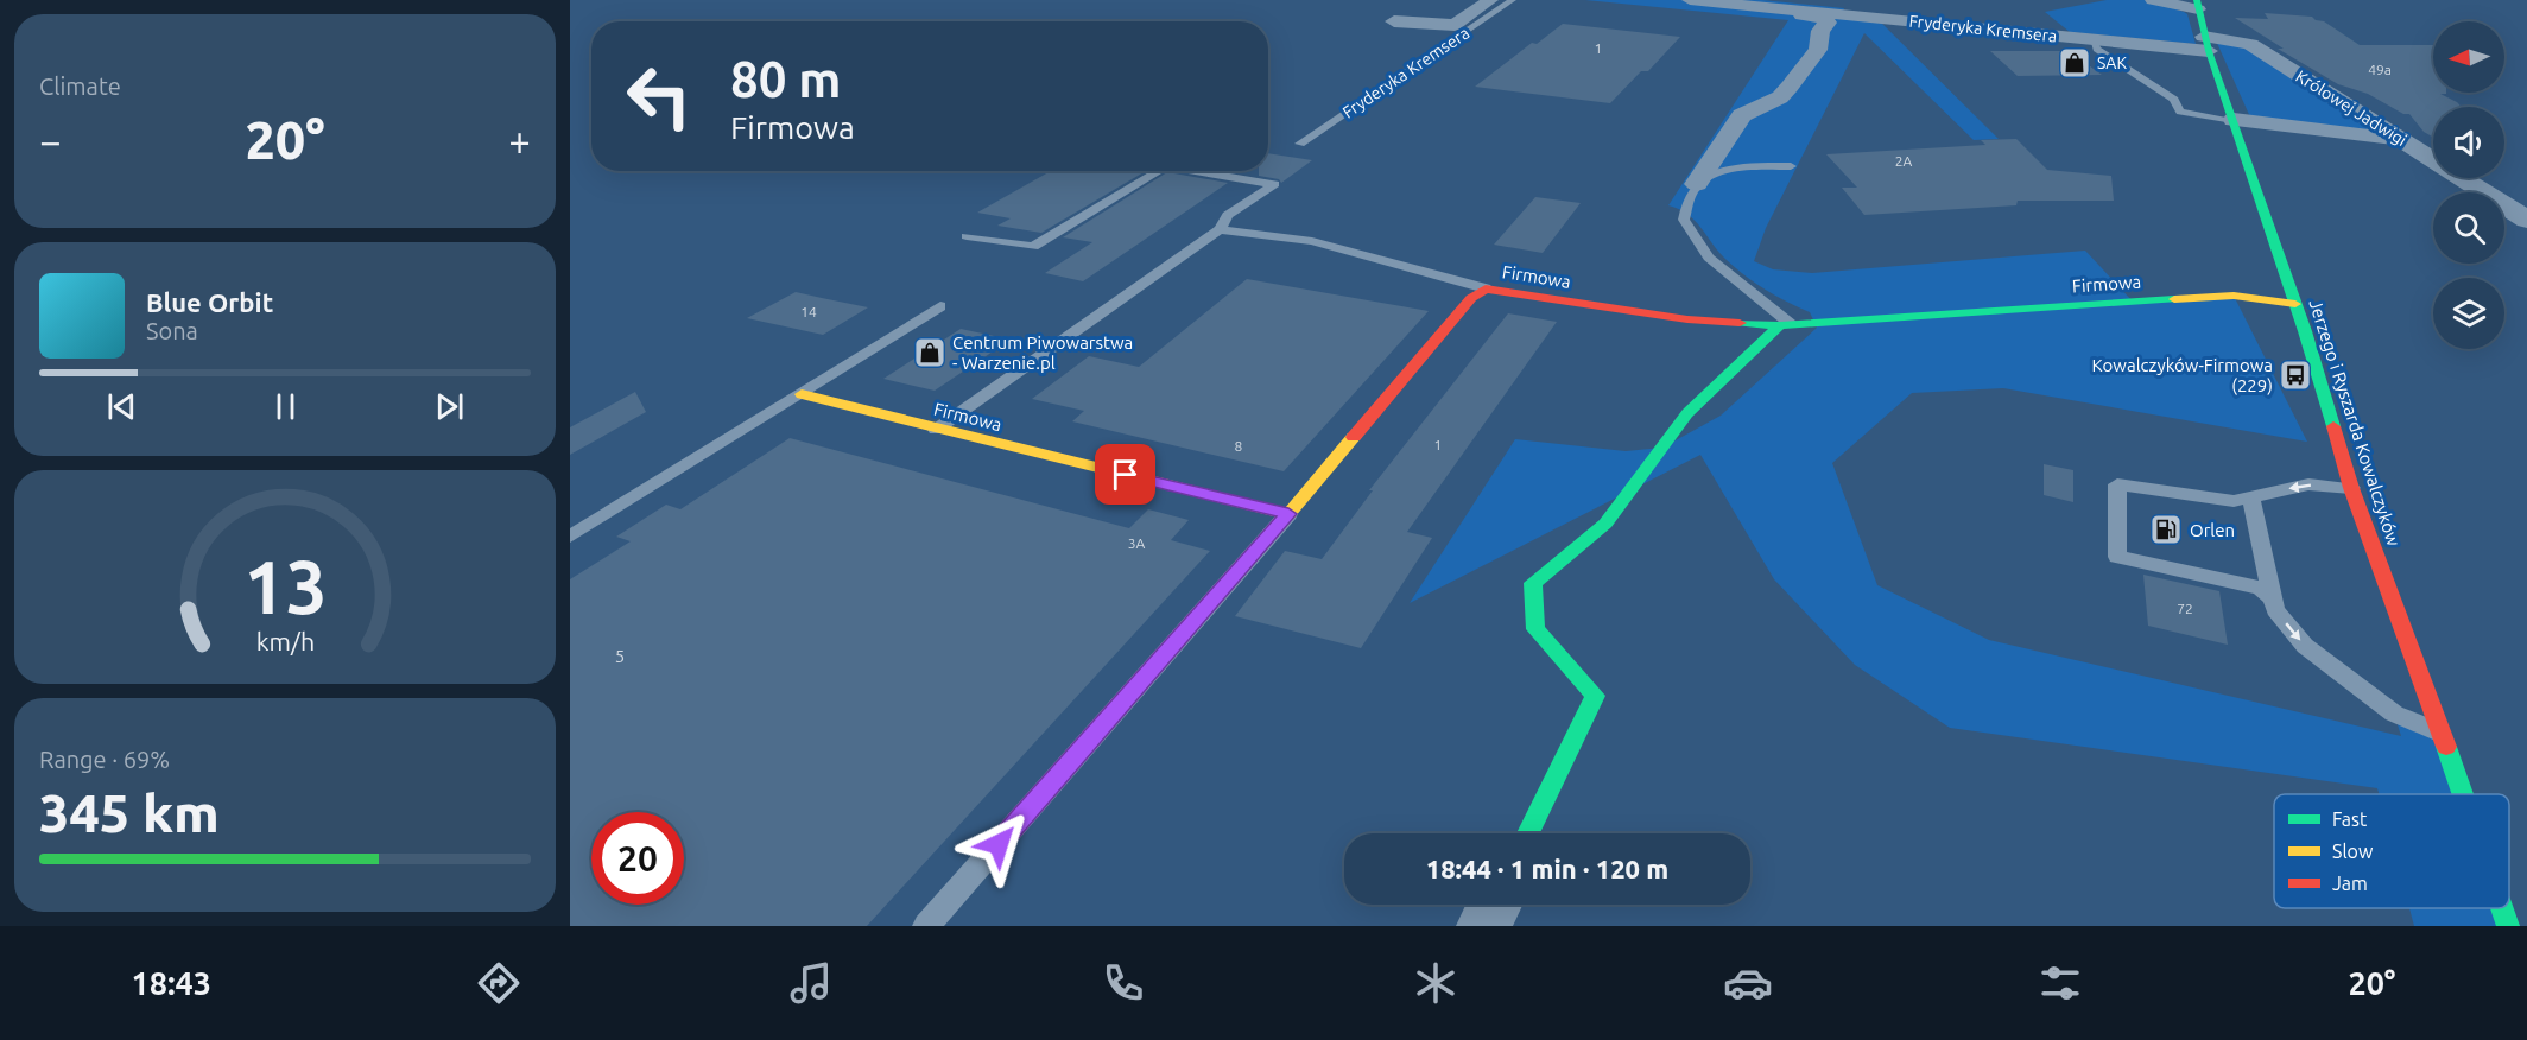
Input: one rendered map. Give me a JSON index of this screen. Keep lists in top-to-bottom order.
{
  "streets": {
    "street": [
      "Fryderyka Kremsera",
      "Królowej Jadwigi",
      "Firmowa",
      "Jerzego i Ryszarda Kowalczyków"
    ]
  },
  "crossings": [
    ["Fryderyka Kremsera", "Królowej Jadwigi"],
    ["Fryderyka Kremsera", "Jerzego i Ryszarda Kowalczyków"],
    ["Królowej Jadwigi", "Jerzego i Ryszarda Kowalczyków"],
    ["Firmowa", "Jerzego i Ryszarda Kowalczyków"]
  ],
  "places": {
    "shop": ["SAK", "Centrum Piwowarstwa - Warzenie.pl"],
    "bus stop": ["Kowalczyków-Firmowa (229)"],
    "fuel station": ["Orlen"]
  },
  "house_numbers": [
    "1",
    "49a",
    "2A",
    "14",
    "1",
    "8",
    "3A",
    "72",
    "5"
  ],
  "legend": ["Fast", "Slow", "Jam"],
  "north": "left",
  "page": {
    "tile": [
      "Climate",
      ["Range · 69%", "345 km"]
    ],
    "turn": ["80 m", "Firmowa"],
    "heat": ["−", "20°", "+"],
    "song": ["Blue Orbit", "Sona"],
    "limit": "20",
    "trip": "18:44 · 1 min · 120 m",
    "tabs": ["18:43", "20°"],
    "gauge": ["13", "km/h"]
  }
}
